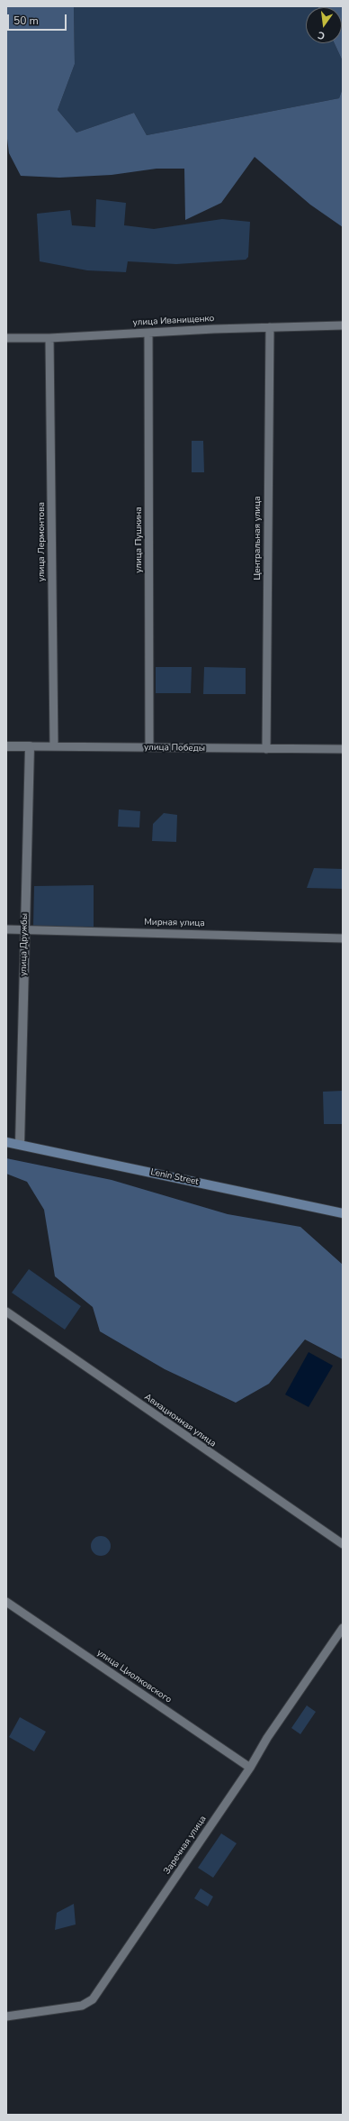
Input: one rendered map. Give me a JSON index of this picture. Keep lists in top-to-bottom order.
{
  "streets": {
    "main road": ["Lenin Street"],
    "street": [
      "улица Иванищенко",
      "Центральная улица",
      "улица Пушкина",
      "улица Лермонтова",
      "улица Победы",
      "Мирная улица",
      "улица Дружбы",
      "Авиационная улица",
      "улица Циолковского",
      "Заречная улица"
    ]
  },
  "crossings": [
    ["улица Иванищенко", "Центральная улица"],
    ["улица Иванищенко", "улица Пушкина"],
    ["улица Иванищенко", "улица Лермонтова"],
    ["Центральная улица", "улица Победы"],
    ["улица Пушкина", "улица Победы"],
    ["улица Лермонтова", "улица Победы"],
    ["улица Победы", "улица Дружбы"],
    ["Мирная улица", "улица Дружбы"],
    ["улица Дружбы", "Lenin Street"],
    ["улица Циолковского", "Заречная улица"]
  ],
  "scale_bar": "50 m",
  "north": "bottom"
}
